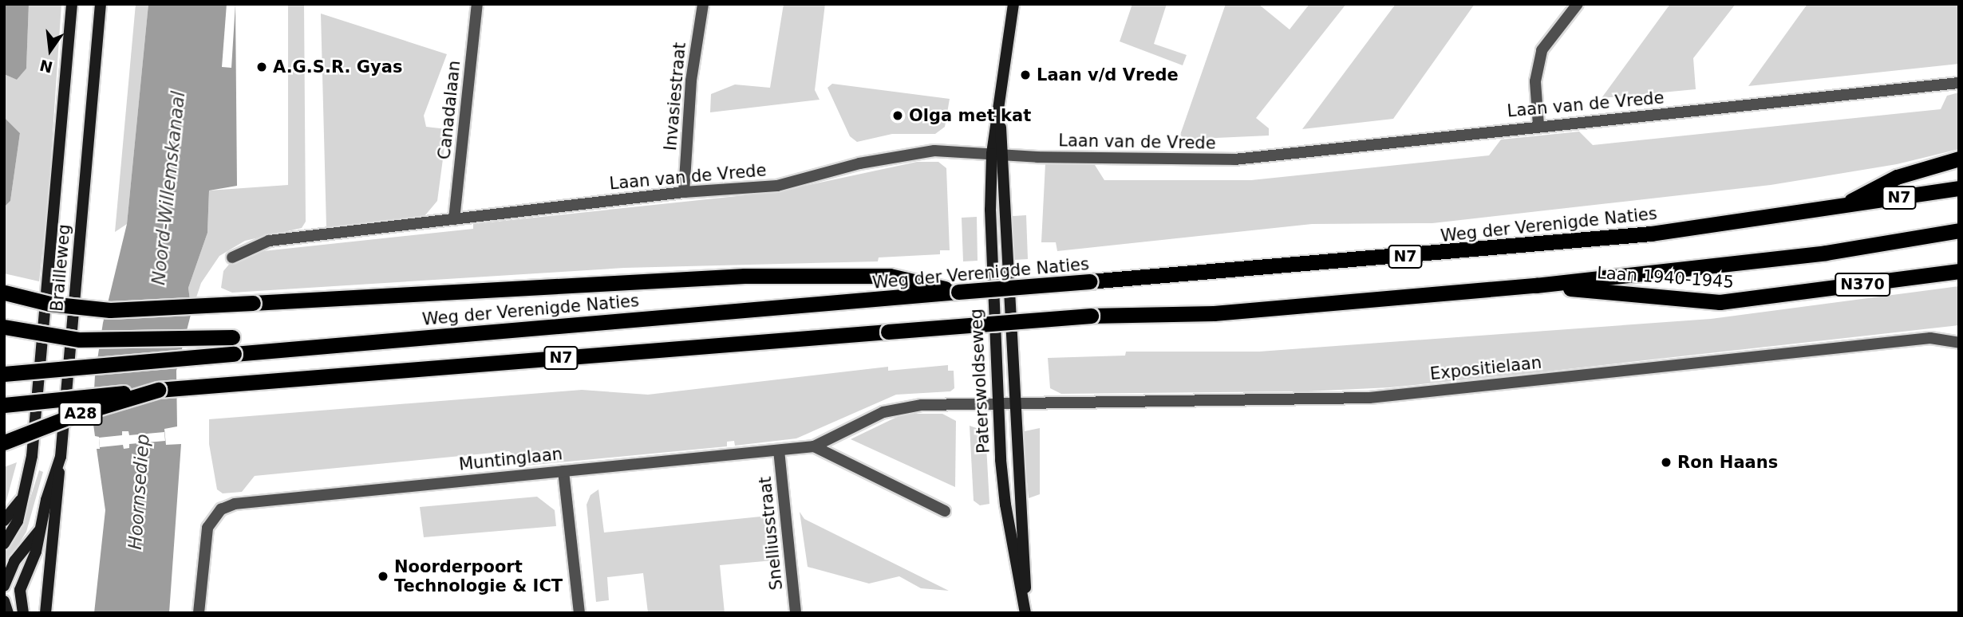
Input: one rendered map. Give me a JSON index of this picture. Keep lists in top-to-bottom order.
{
  "streets": {
    "highway": [
      "N7",
      "Weg der Verenigde Naties",
      "Laan 1940-1945",
      "N370",
      "A28"
    ],
    "main road": ["Brailleweg", "Paterswoldseweg"],
    "street": [
      "Invasiestraat",
      "Laan van de Vrede",
      "Canadalaan",
      "Expositielaan",
      "Muntinglaan",
      "Snelliusstraat"
    ]
  },
  "crossings": [
    ["Invasiestraat", "Laan van de Vrede"],
    ["Laan van de Vrede", "Canadalaan"],
    ["Laan van de Vrede", "Paterswoldseweg"],
    ["N7", "Weg der Verenigde Naties"],
    ["N7", "Laan 1940-1945"],
    ["N7", "A28"],
    ["Expositielaan", "Paterswoldseweg"],
    ["Expositielaan", "Muntinglaan"],
    ["Paterswoldseweg", "Muntinglaan"],
    ["Muntinglaan", "Snelliusstraat"]
  ],
  "water": ["Noord-Willemskanaal", "Hoornsediep"],
  "places": [
    "A.G.S.R. Gyas",
    "Laan v/d Vrede",
    "Olga met kat",
    "Ron Haans",
    "Noorderpoort Technologie & ICT"
  ],
  "north": "bottom"
}
